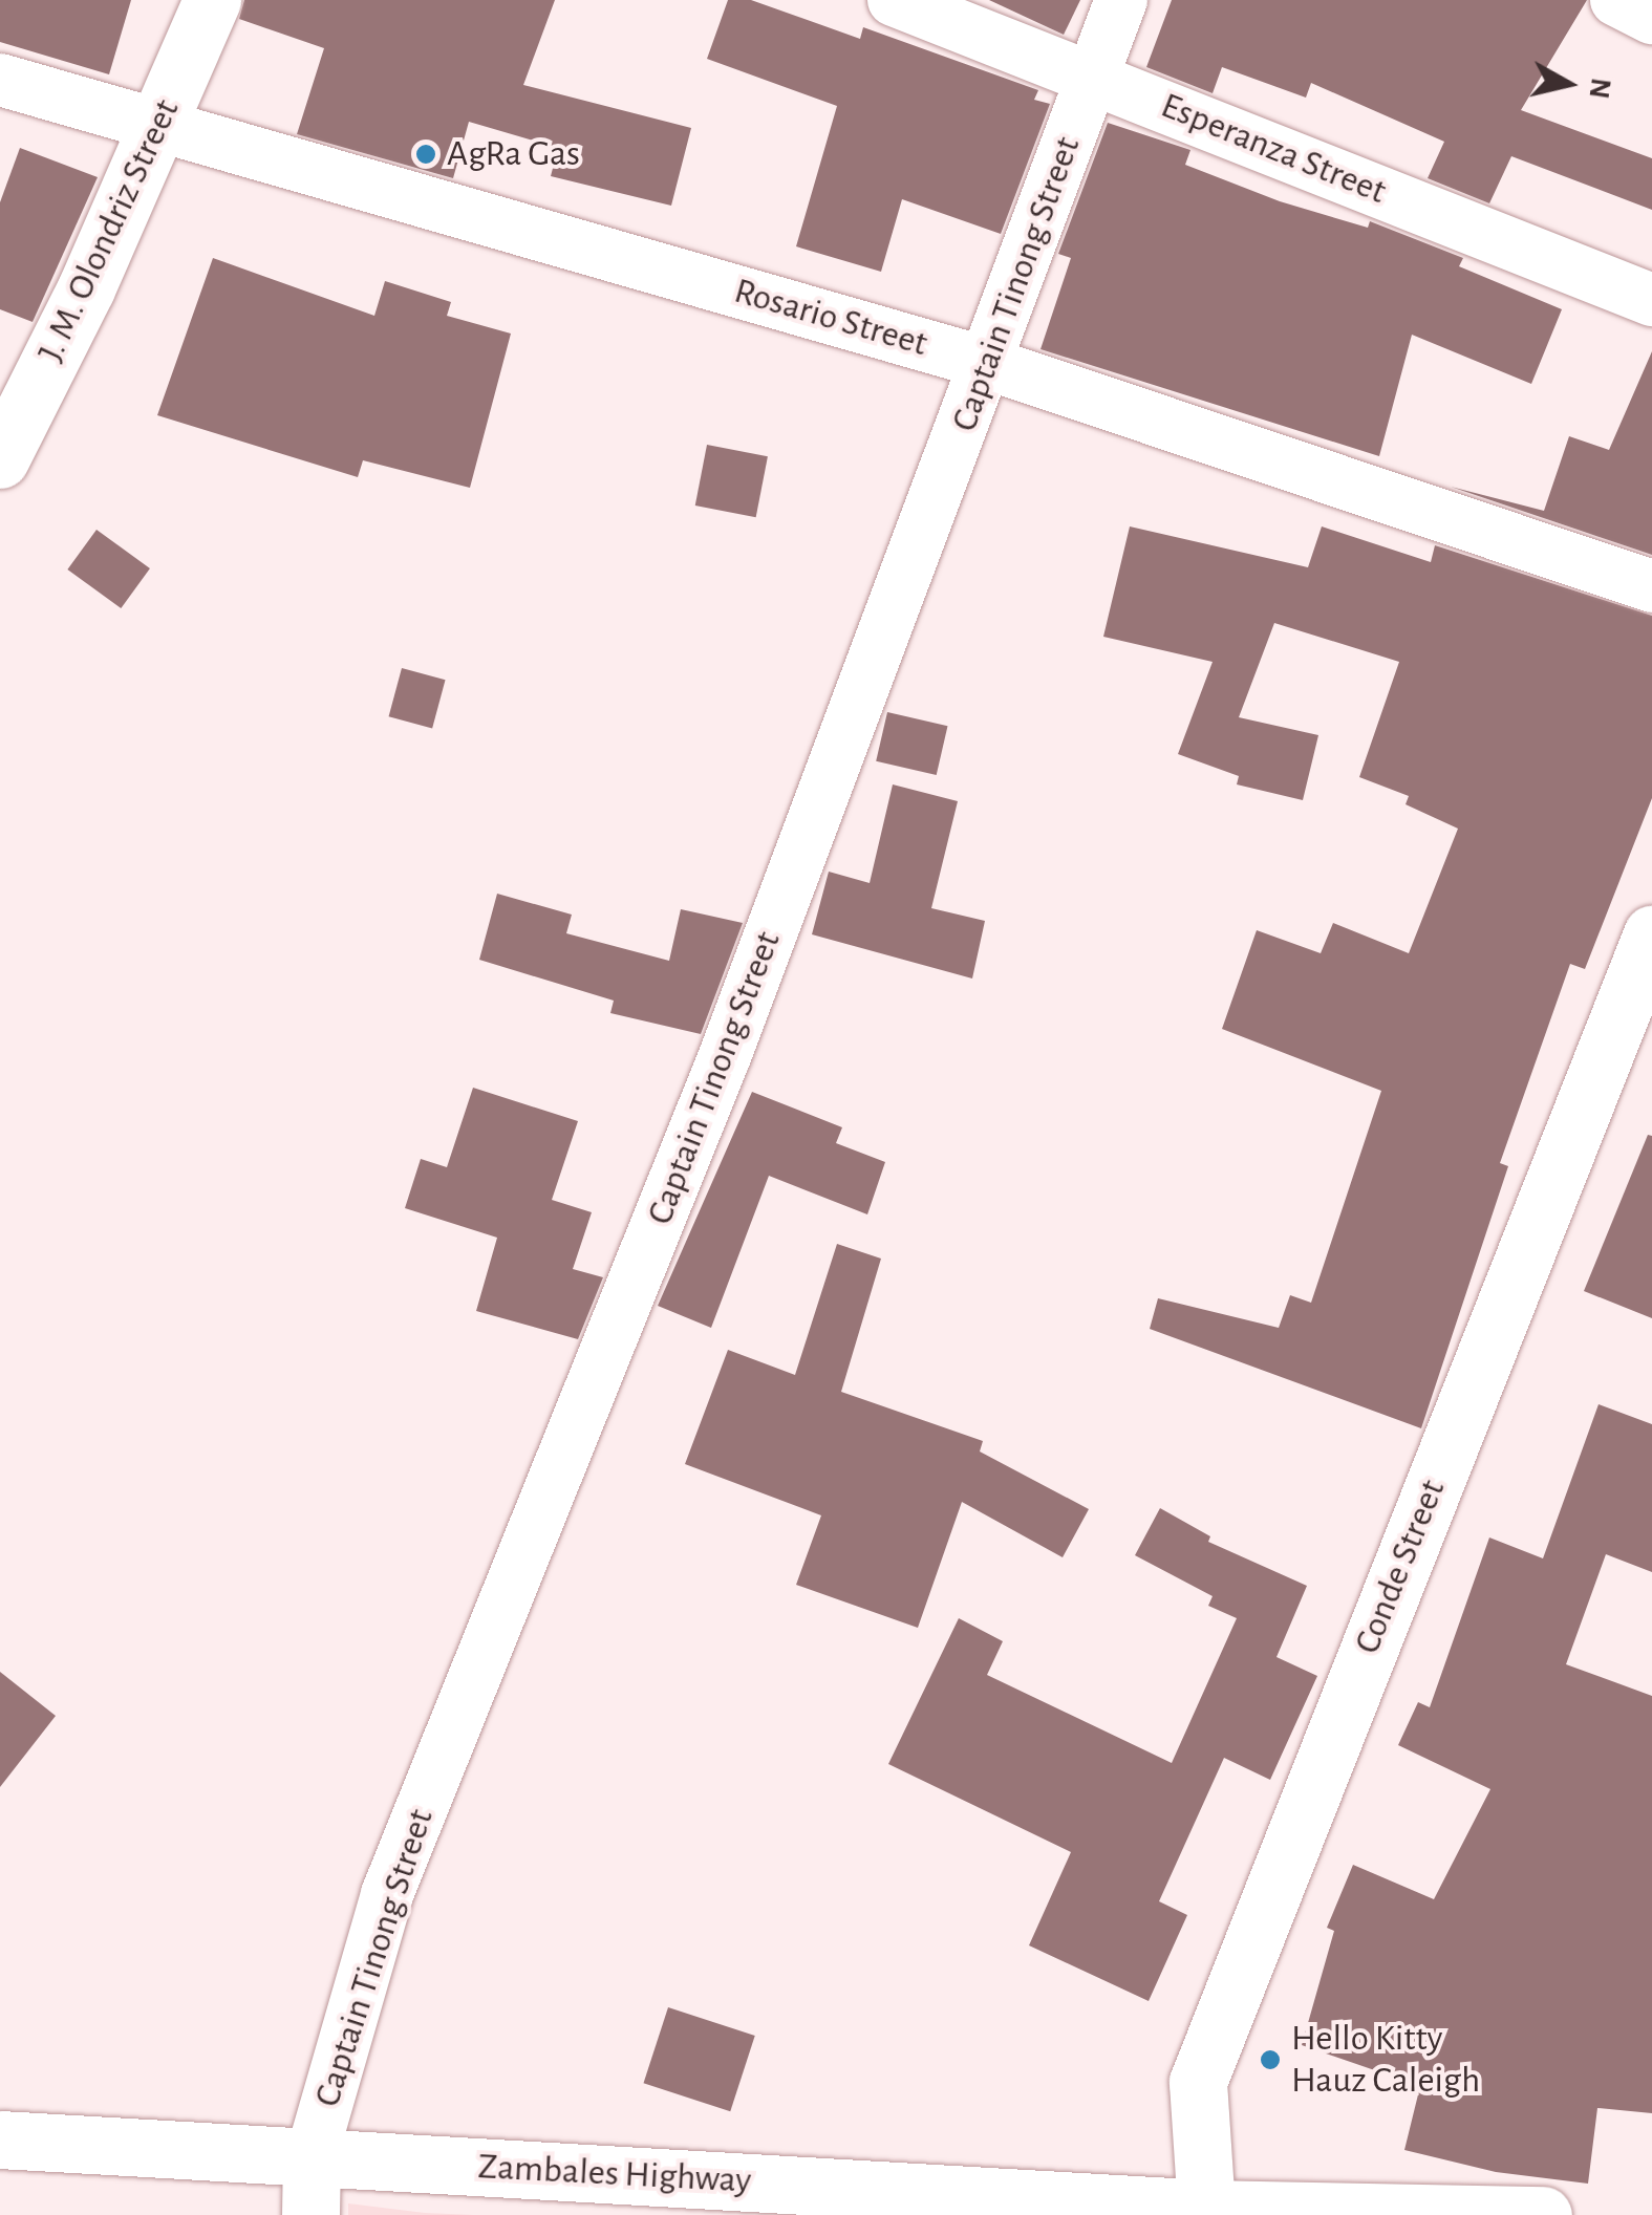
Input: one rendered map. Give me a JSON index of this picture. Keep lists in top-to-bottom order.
{
  "streets": {
    "street": [
      "Esperanza Street",
      "J. M. Olondriz Street",
      "Captain Tinong Street",
      "Rosario Street",
      "Conde Street",
      "Zambales Highway"
    ]
  },
  "crossings": [
    ["Esperanza Street", "Captain Tinong Street"],
    ["J. M. Olondriz Street", "Rosario Street"],
    ["Captain Tinong Street", "Rosario Street"],
    ["Captain Tinong Street", "Zambales Highway"],
    ["Conde Street", "Zambales Highway"]
  ],
  "places": ["AgRa Gas", "Hello Kitty Hauz Caleigh"],
  "north": "right"
}
